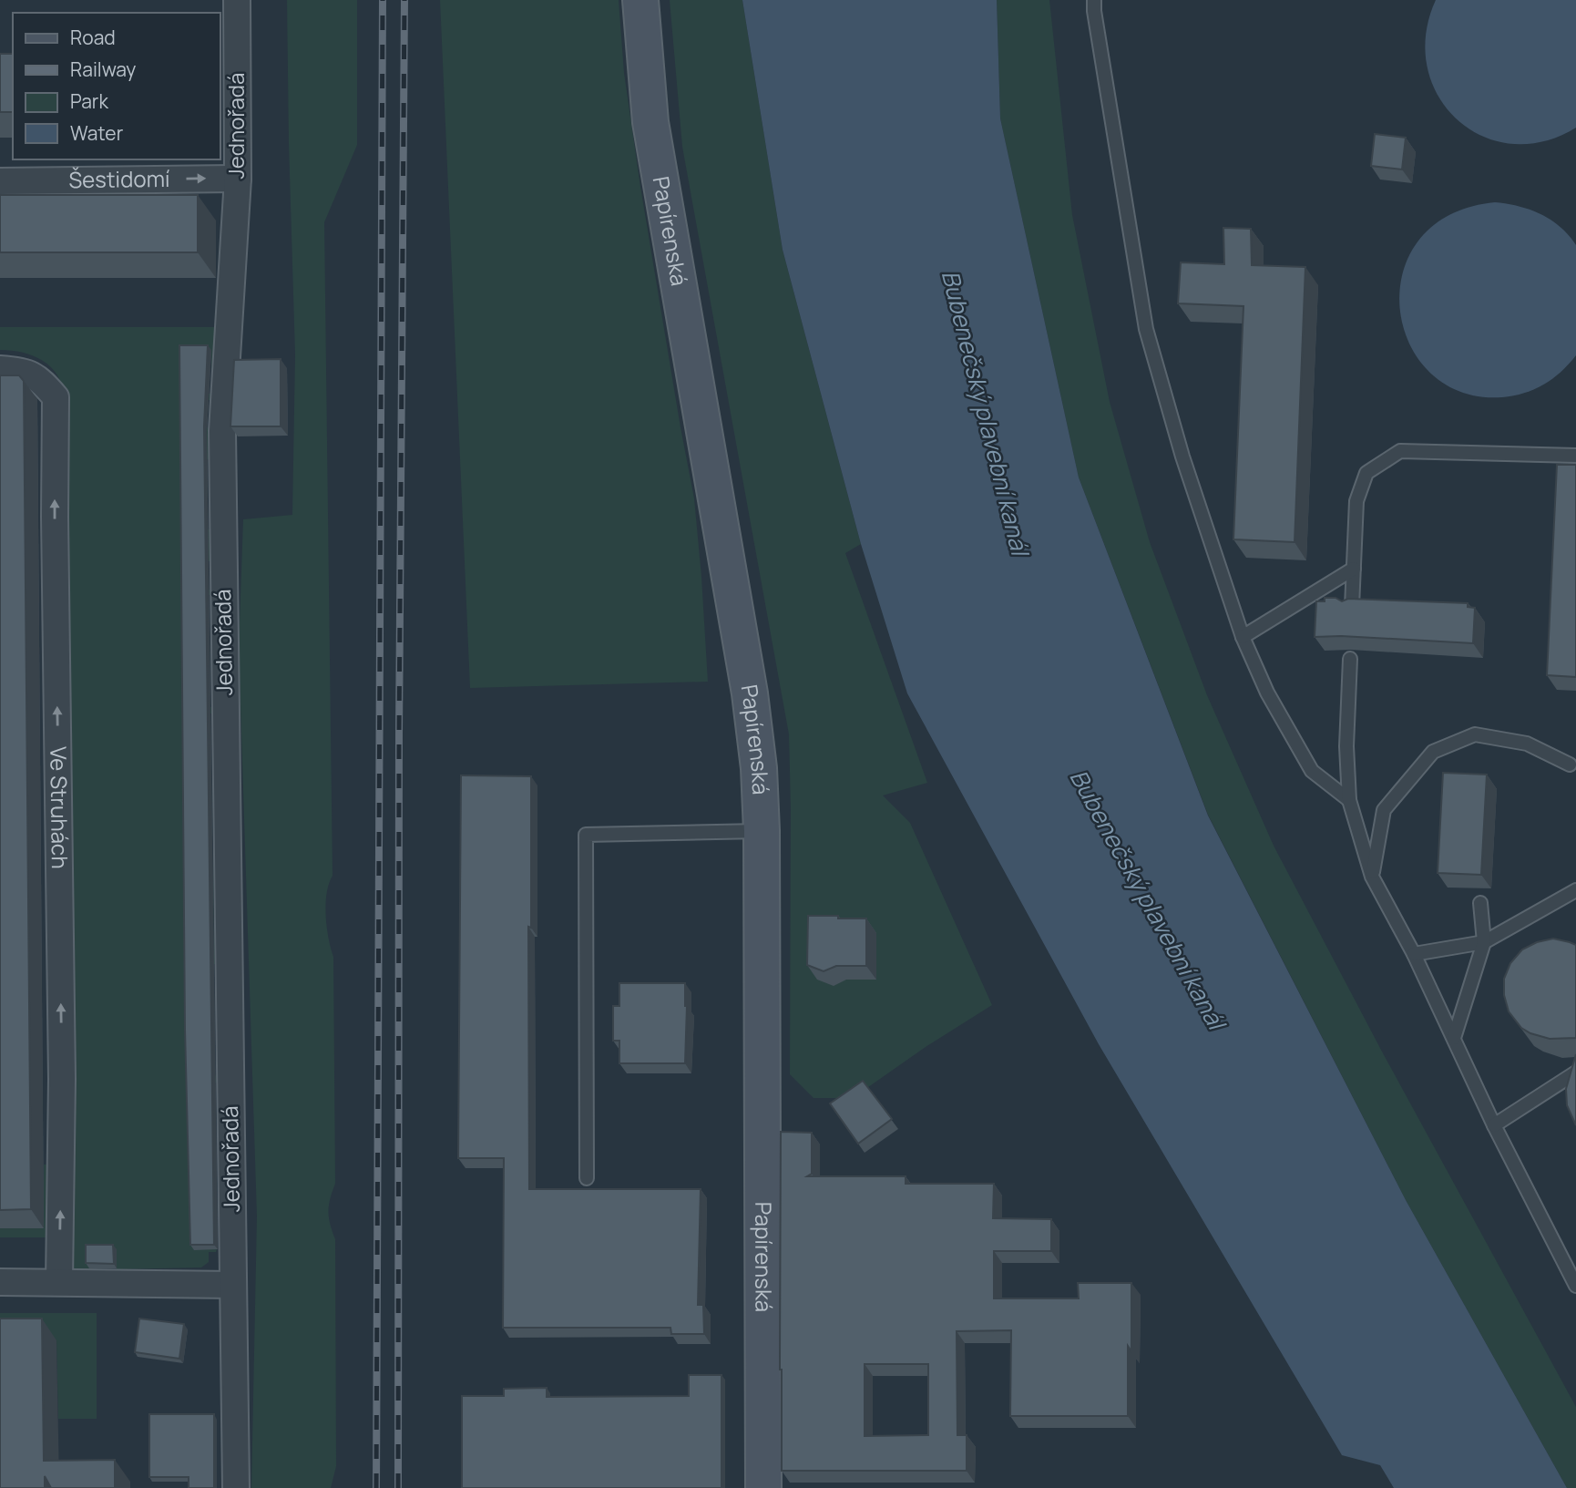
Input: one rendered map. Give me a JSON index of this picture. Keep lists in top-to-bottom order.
{
  "streets": {
    "street": [
      "Jednořadá",
      "Šestidomí",
      "Papírenská",
      "Ve Struhách"
    ]
  },
  "crossings": [
    ["Jednořadá", "Šestidomí"]
  ],
  "one_way": ["Šestidomí", "Ve Struhách"],
  "water": ["Bubenečský plavební kanál"],
  "legend": [
    "Road",
    "Railway",
    "Park",
    "Water"
  ]
}
